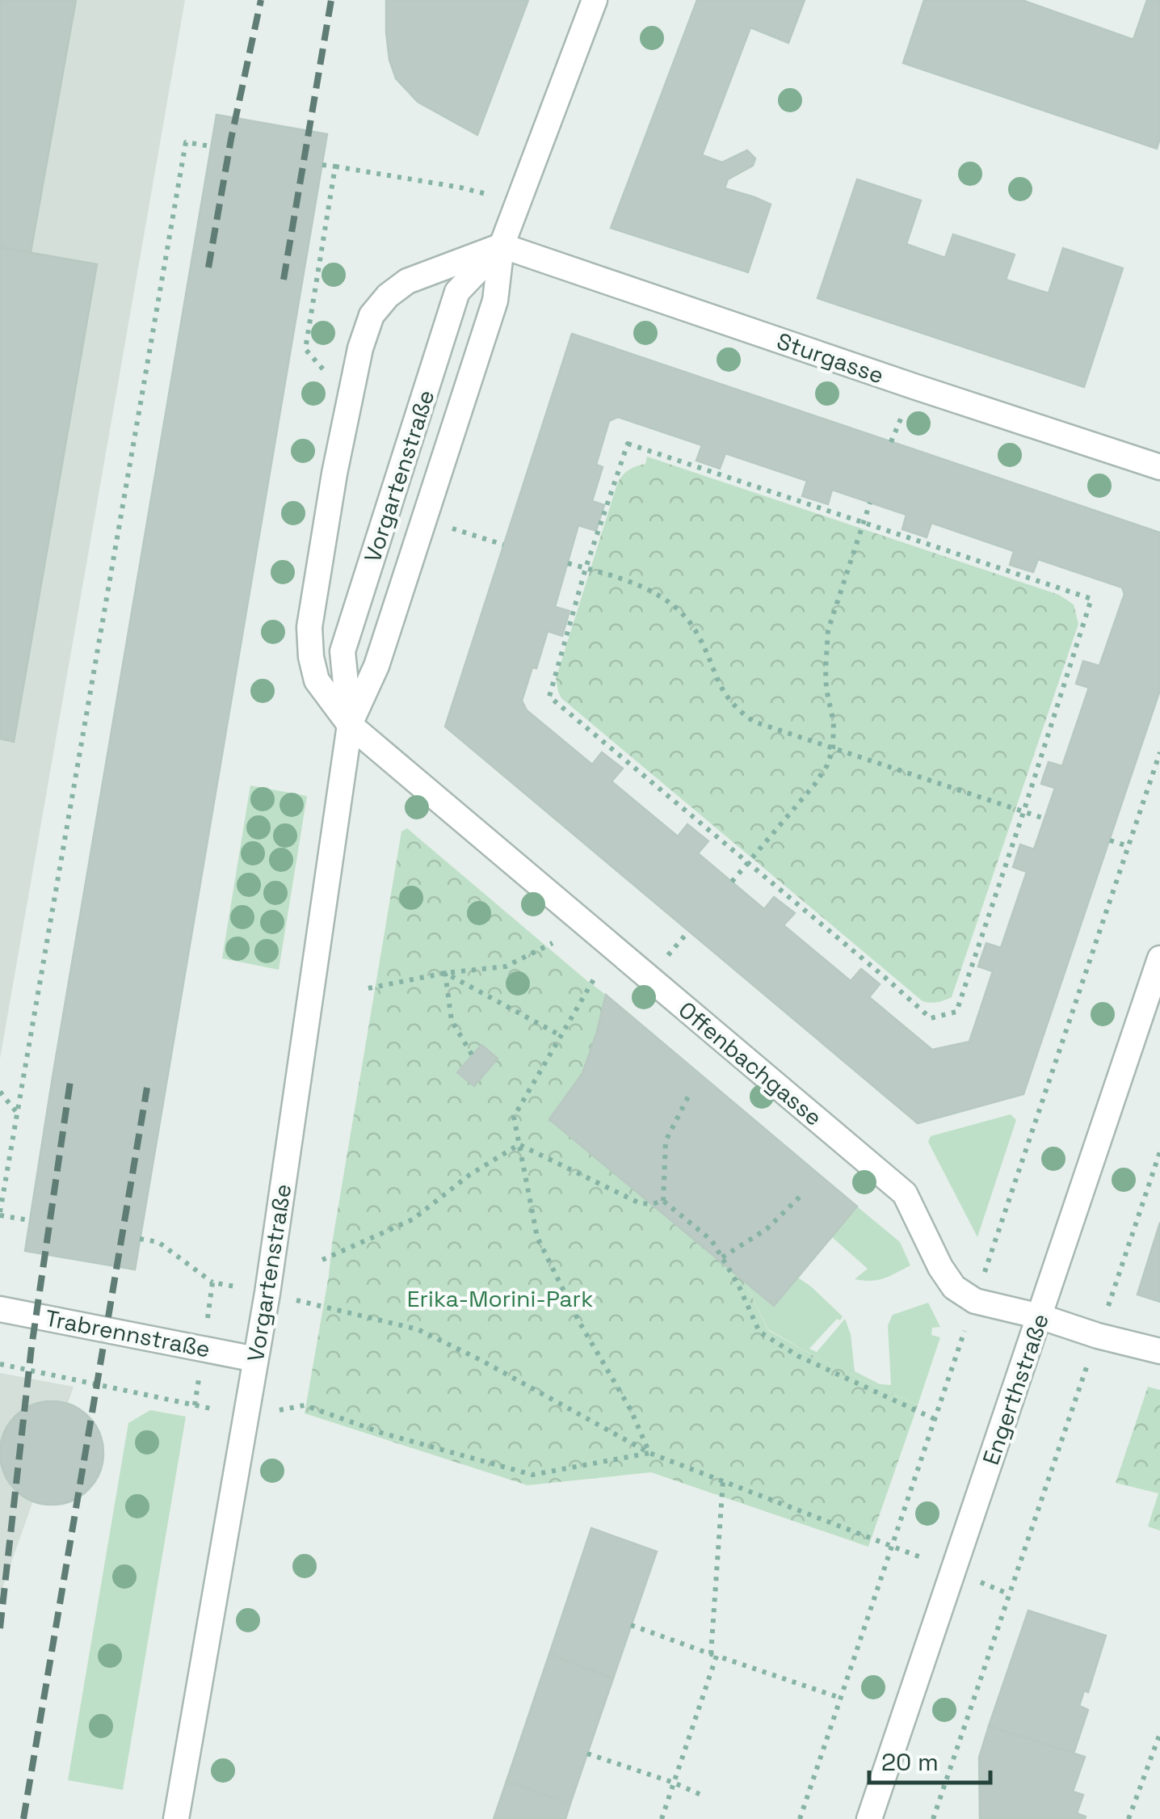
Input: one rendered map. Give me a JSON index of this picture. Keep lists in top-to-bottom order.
{
  "streets": {
    "street": [
      "Sturgasse",
      "Vorgartenstraße",
      "Offenbachgasse",
      "Trabrennstraße",
      "Engerthstraße"
    ]
  },
  "crossings": [
    ["Sturgasse", "Vorgartenstraße"],
    ["Sturgasse", "Offenbachgasse"],
    ["Vorgartenstraße", "Offenbachgasse"],
    ["Vorgartenstraße", "Trabrennstraße"],
    ["Offenbachgasse", "Engerthstraße"]
  ],
  "parks": ["Erika-Morini-Park"],
  "scale_bar": "20 m"
}
